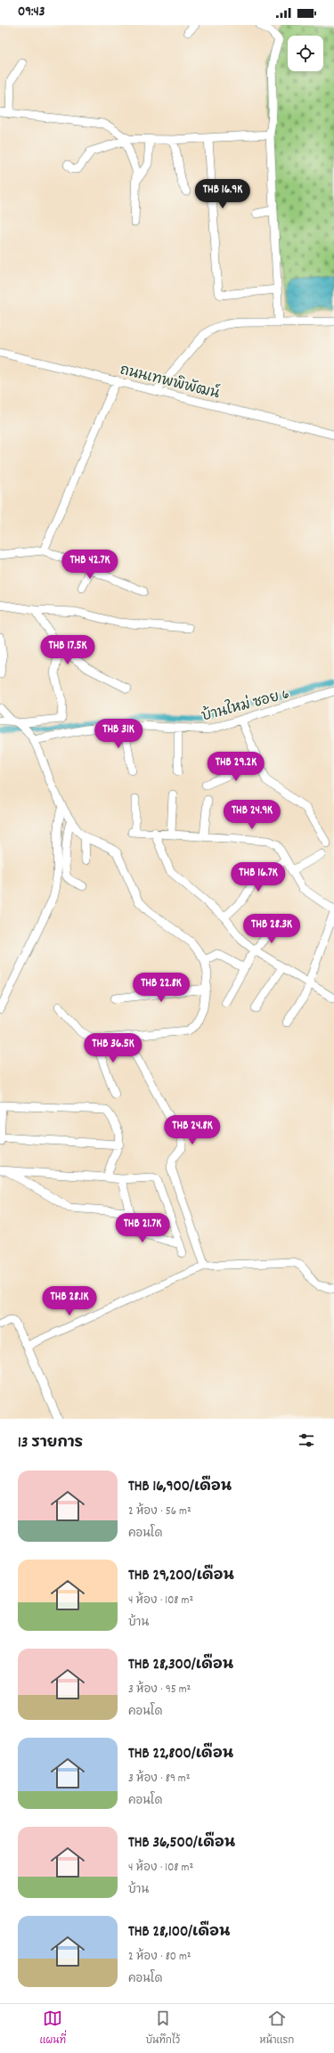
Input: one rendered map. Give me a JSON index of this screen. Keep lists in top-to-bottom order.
{
  "streets": {
    "street": ["ถนนเทพพิพัฒน์", "บ้านใหม่ ซอย 6"]
  },
  "page": {
    "status": "09:43",
    "price": [
      "THB 16.9K",
      "THB 42.7K",
      "THB 17.5K",
      "THB 31K",
      "THB 29.2K",
      "THB 24.9K",
      "THB 16.7K",
      "THB 28.3K",
      "THB 22.8K",
      "THB 36.5K",
      "THB 24.8K",
      "THB 21.7K",
      "THB 28.1K"
    ],
    "heading": "13 รายการ",
    "list": [
      {
        "name": "THB 16,900/เดือน",
        "note": "2 ห้อง · 56 m² · คอนโด"
      },
      {
        "name": "THB 29,200/เดือน",
        "note": "4 ห้อง · 108 m² · บ้าน"
      },
      {
        "name": "THB 28,300/เดือน",
        "note": "3 ห้อง · 95 m² · คอนโด"
      },
      {
        "name": "THB 22,800/เดือน",
        "note": "3 ห้อง · 89 m² · คอนโด"
      },
      {
        "name": "THB 36,500/เดือน",
        "note": "4 ห้อง · 108 m² · บ้าน"
      },
      {
        "name": "THB 28,100/เดือน",
        "note": "2 ห้อง · 80 m² · คอนโด"
      }
    ],
    "tabs": ["แผนที่", "บันทึกไว้", "หน้าแรก"]
  }
}
